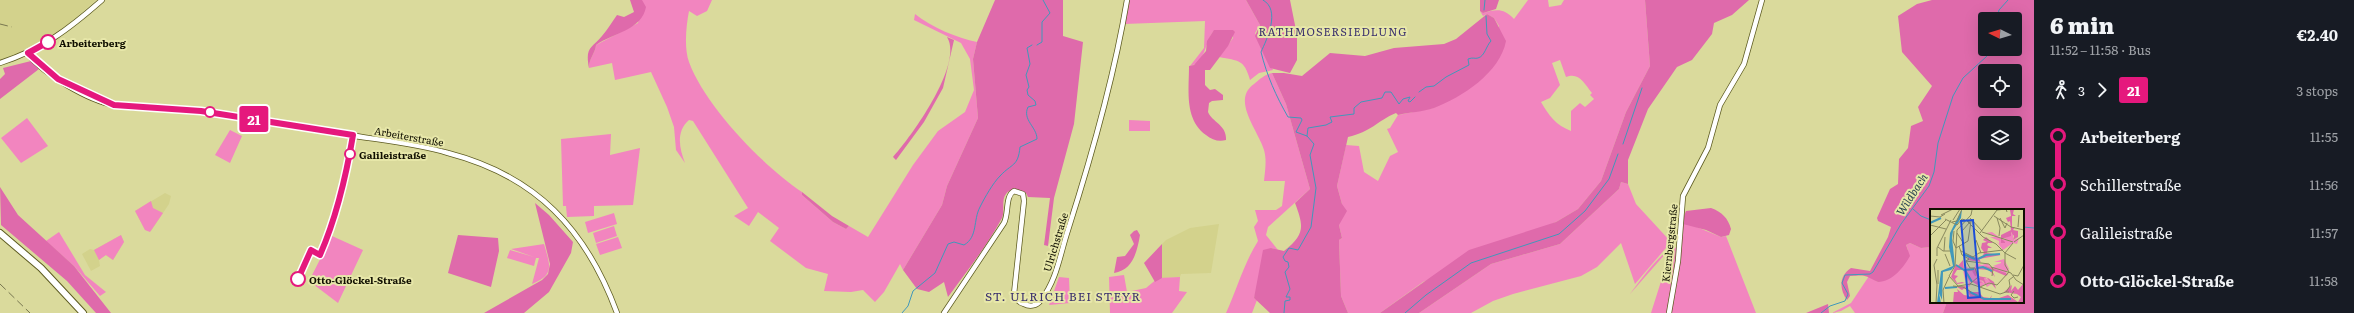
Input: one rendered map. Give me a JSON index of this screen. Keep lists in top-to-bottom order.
{
  "streets": {
    "street": ["Arbeiterstraße", "Ulrichstraße", "Kiernbergstraße"]
  },
  "districts": ["RATHMOSERSIEDLUNG", "ST. ULRICH BEI STEYR"],
  "water": ["Wildbach"],
  "places": ["Arbeiterberg", "Galileistraße", "Otto-Glöckel-Straße"],
  "lines": ["bus line 21"],
  "north": "left",
  "page": {
    "on_map": "21",
    "heading": ["6 min", "11:52 – 11:58 · Bus", "€2.40"],
    "legs": ["3", "21", "3 stops"],
    "list": [
      {
        "name": "Arbeiterberg",
        "value": "11:55"
      },
      {
        "name": "Schillerstraße",
        "value": "11:56"
      },
      {
        "name": "Galileistraße",
        "value": "11:57"
      },
      {
        "name": "Otto-Glöckel-Straße",
        "value": "11:58"
      }
    ]
  }
}
